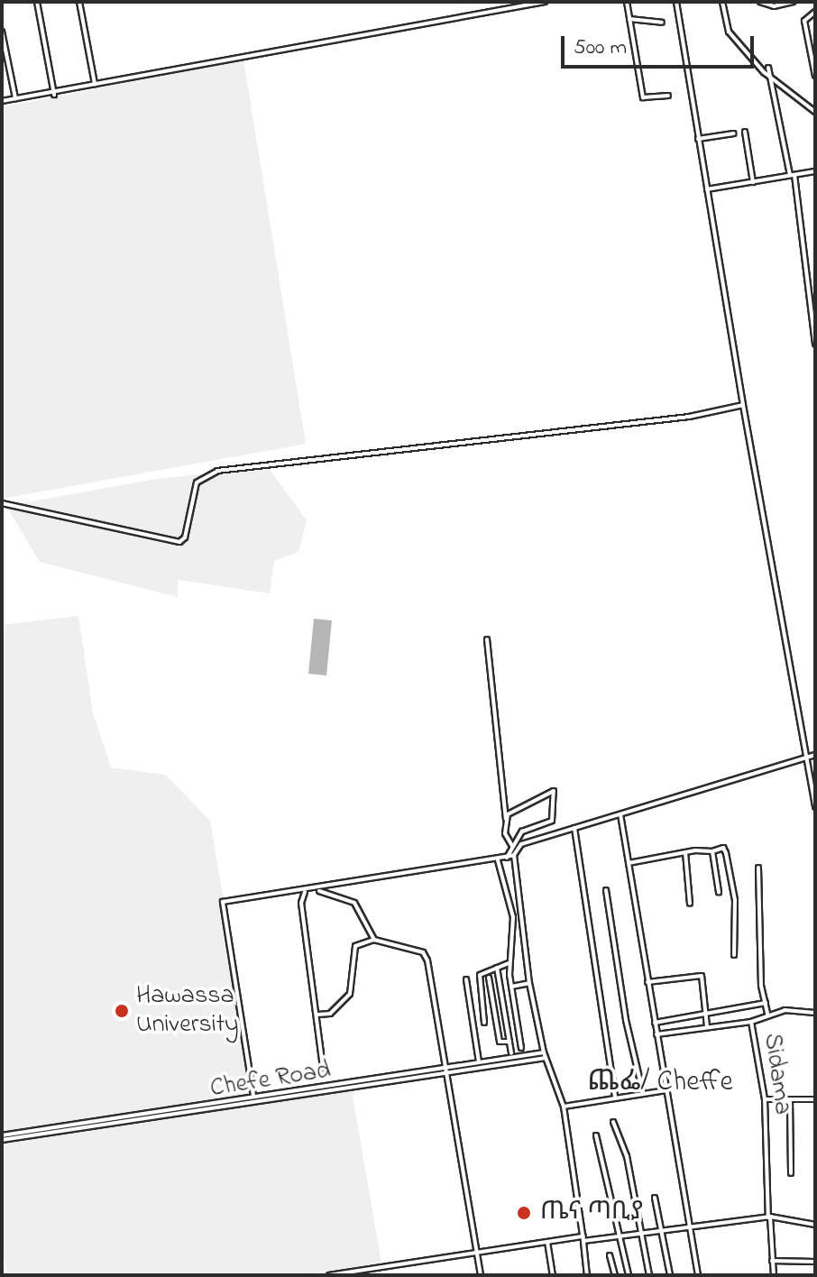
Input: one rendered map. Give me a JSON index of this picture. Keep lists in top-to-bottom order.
{
  "streets": {
    "street": ["Sidama", "Chefe Road"]
  },
  "districts": ["ጨፌ/ Cheffe"],
  "places": ["Hawassa University", "ጤና ጣቢያ"],
  "scale_bar": "500 m"
}
